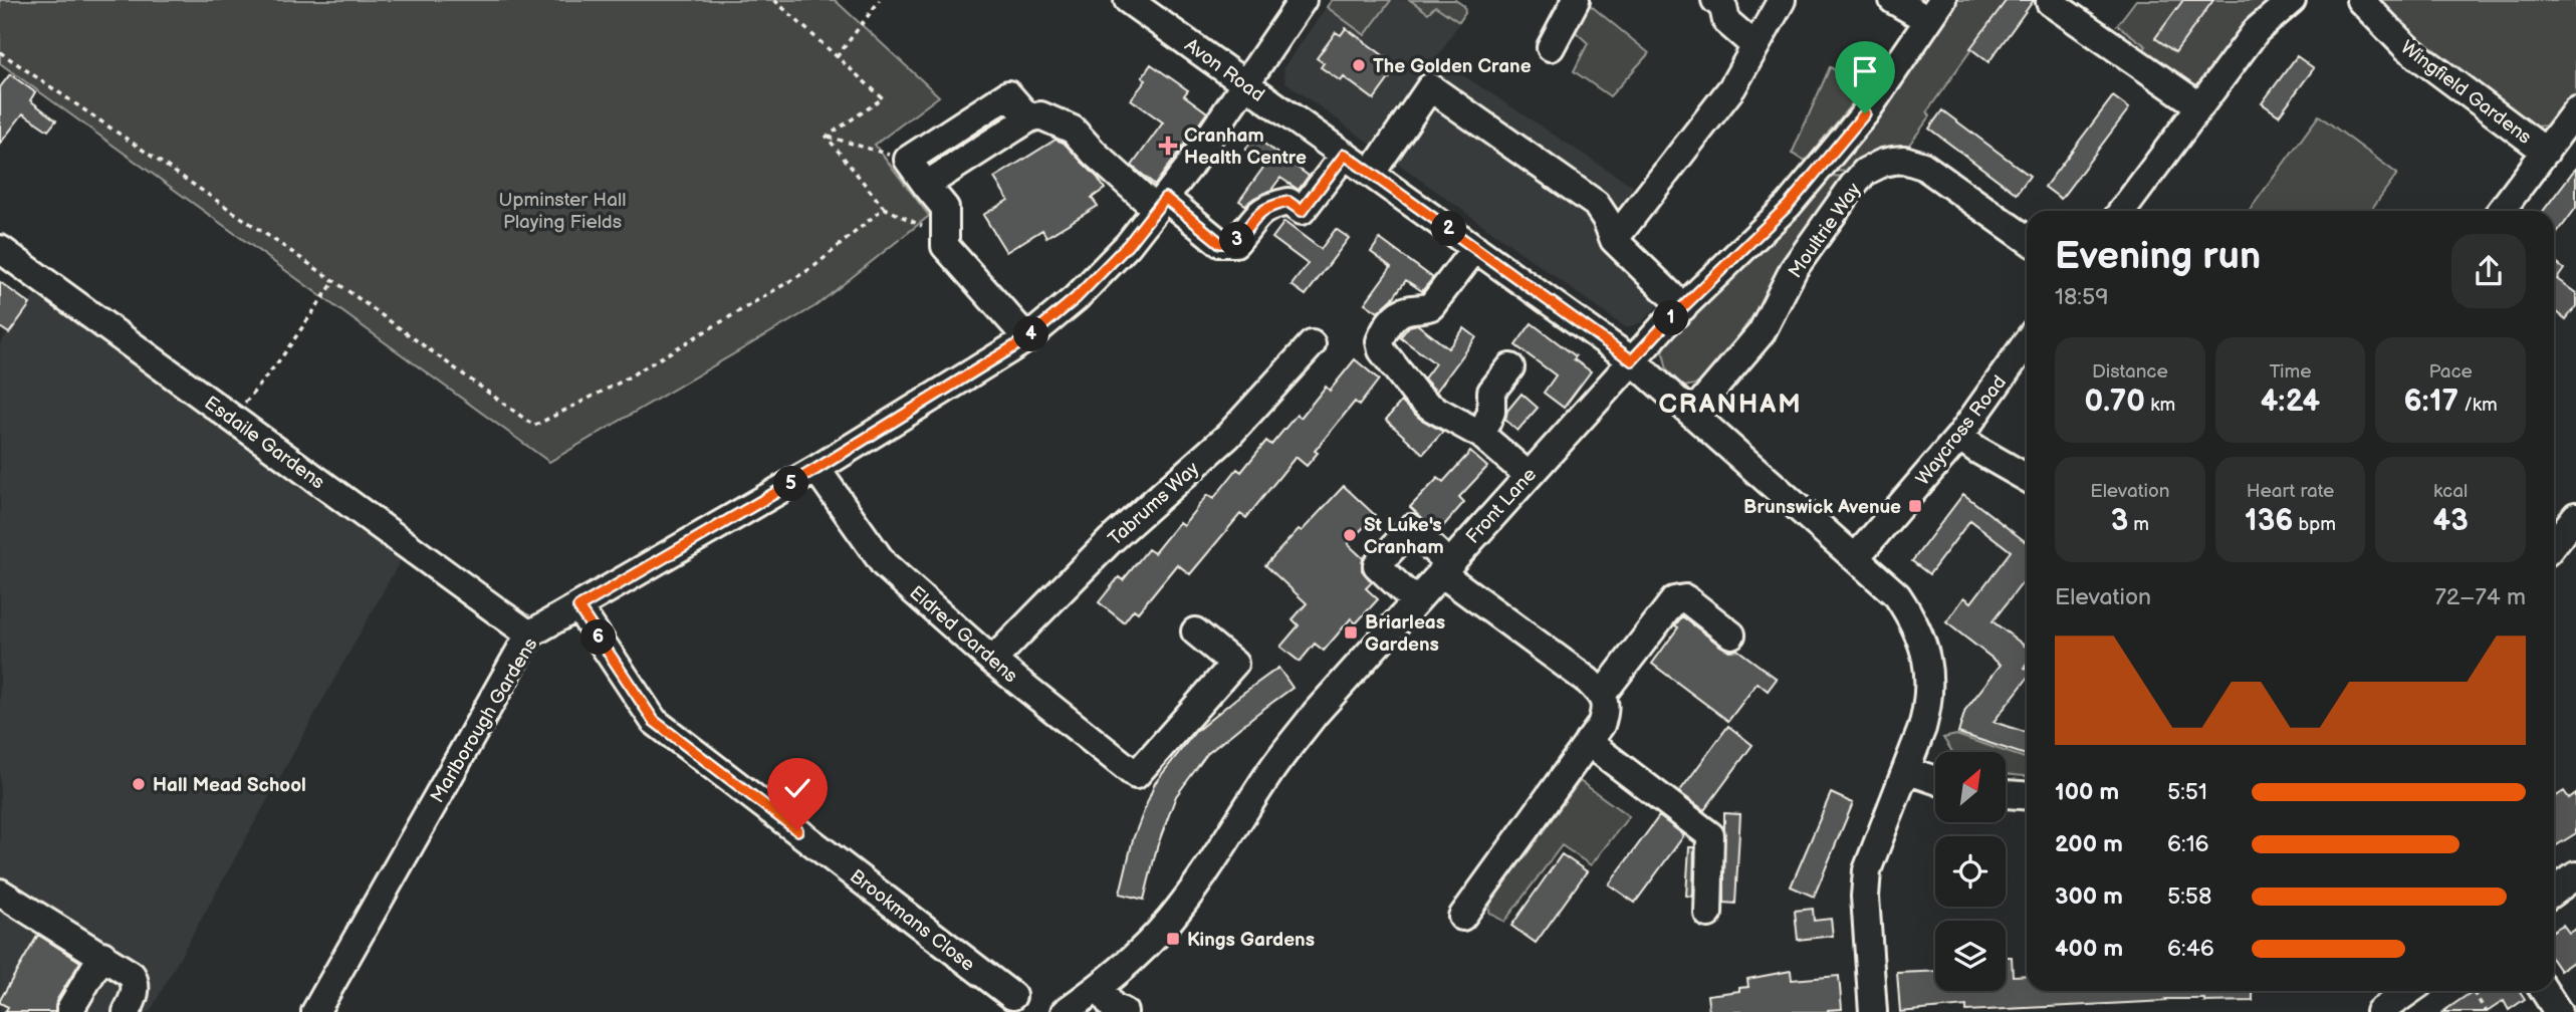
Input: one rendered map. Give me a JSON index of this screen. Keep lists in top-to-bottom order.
{
  "streets": {
    "street": [
      "Avon Road",
      "Wingfield Gardens",
      "Moultrie Way",
      "Waycross Road",
      "Esdaile Gardens",
      "Tabrums Way",
      "Front Lane",
      "Eldred Gardens",
      "Marlborough Gardens",
      "Brookmans Close"
    ]
  },
  "crossings": [
    ["Avon Road", "Front Lane"],
    ["Avon Road", "Marlborough Gardens"],
    ["Esdaile Gardens", "Marlborough Gardens"],
    ["Tabrums Way", "Eldred Gardens"],
    ["Eldred Gardens", "Marlborough Gardens"],
    ["Marlborough Gardens", "Brookmans Close"]
  ],
  "districts": ["CRANHAM"],
  "parks": ["Upminster Hall Playing Fields"],
  "places": {
    "other": ["The Golden Crane", "St Luke's Cranham", "Hall Mead School"],
    "health": ["Cranham Health Centre"],
    "transit": ["Brunswick Avenue", "Briarleas Gardens", "Kings Gardens"]
  },
  "north": "top right",
  "page": {
    "pins": [
      "2",
      "3",
      "1",
      "4",
      "5",
      "6"
    ],
    "heading": ["Evening run", "18:59"],
    "stats": [
      ["Distance", "0.70 km"],
      ["Time", "4:24"],
      ["Pace", "6:17 /km"],
      ["Elevation", "3 m"],
      ["Heart rate", "136 bpm"],
      ["kcal", "43"]
    ],
    "chart": ["Elevation", "72–74 m"],
    "list": [
      {
        "name": "100 m",
        "note": "5:51"
      },
      {
        "name": "200 m",
        "note": "6:16"
      },
      {
        "name": "300 m",
        "note": "5:58"
      },
      {
        "name": "400 m",
        "note": "6:46"
      }
    ]
  }
}
